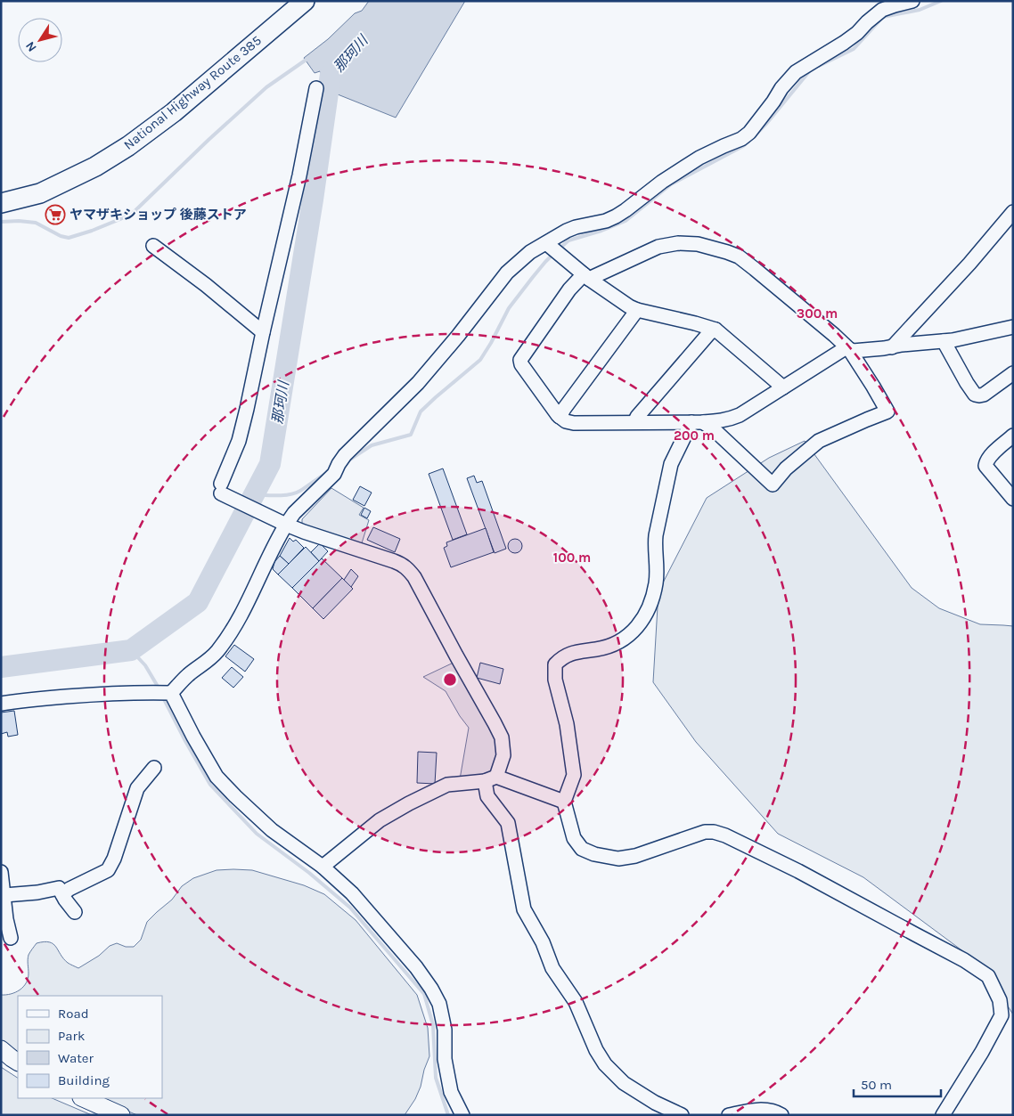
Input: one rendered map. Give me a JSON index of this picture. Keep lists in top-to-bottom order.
{
  "streets": {
    "highway": ["National Highway Route 385"]
  },
  "water": ["那珂川"],
  "places": {
    "supermarket": ["ヤマザキショップ 後藤ストア"]
  },
  "legend": [
    "Road",
    "Park",
    "Water",
    "Building"
  ],
  "scale_bar": "50 m",
  "north": "bottom left",
  "rings": ["300 m", "200 m", "100 m"]
}
